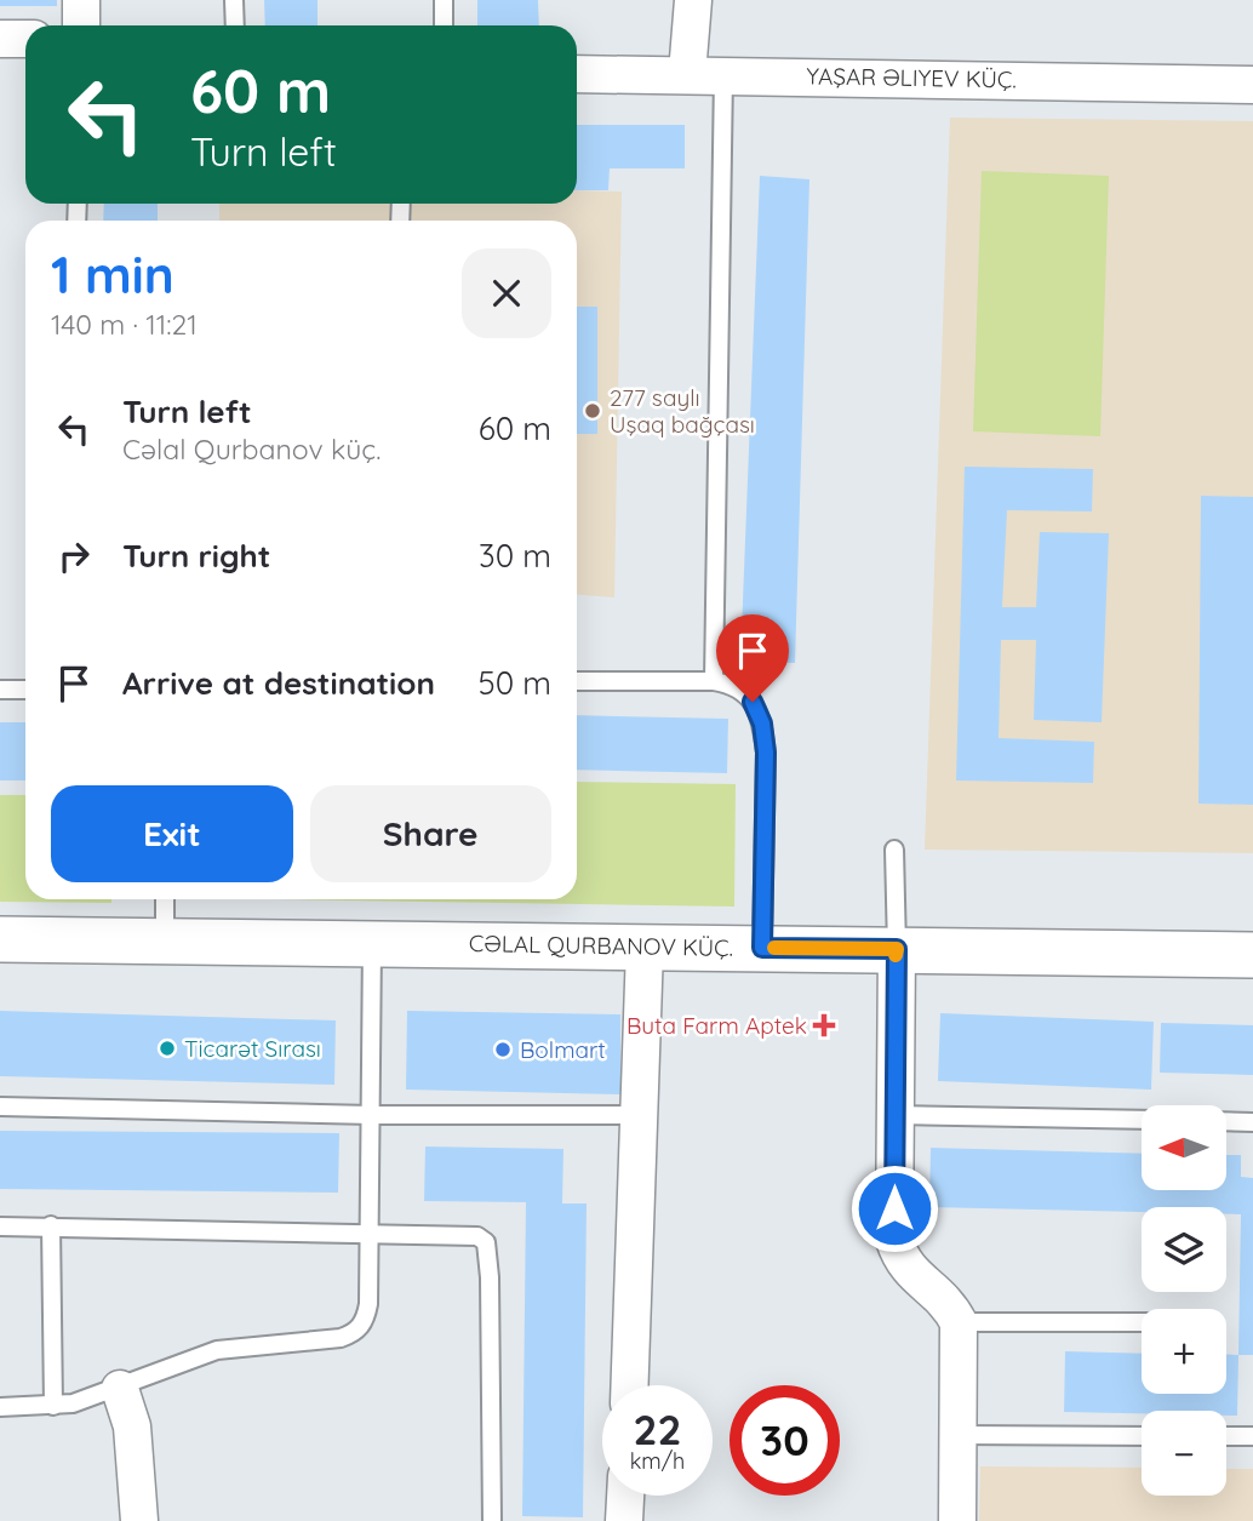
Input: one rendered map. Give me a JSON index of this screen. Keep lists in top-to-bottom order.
{
  "streets": {
    "street": ["YAŞAR ƏLIYEV KÜÇ.", "CƏLAL QURBANOV KÜÇ."]
  },
  "places": {
    "other": ["277 saylı Uşaq bağçası", "Ticarət Sırası", "Bolmart"],
    "health": ["Buta Farm Aptek"]
  },
  "north": "left",
  "page": {
    "turn": ["60 m", "Turn left"],
    "heading": ["1 min", "140 m · 11:21"],
    "list": [
      {
        "name": "Turn left",
        "note": "Cəlal Qurbanov küç.",
        "value": "60 m"
      },
      {
        "name": "Turn right",
        "value": "30 m"
      },
      {
        "name": "Arrive at destination",
        "value": "50 m"
      }
    ],
    "buttons": ["Exit", "Share"],
    "map_buttons": ["+", "−"],
    "speed": "22 km/h",
    "limit": "30"
  }
}
